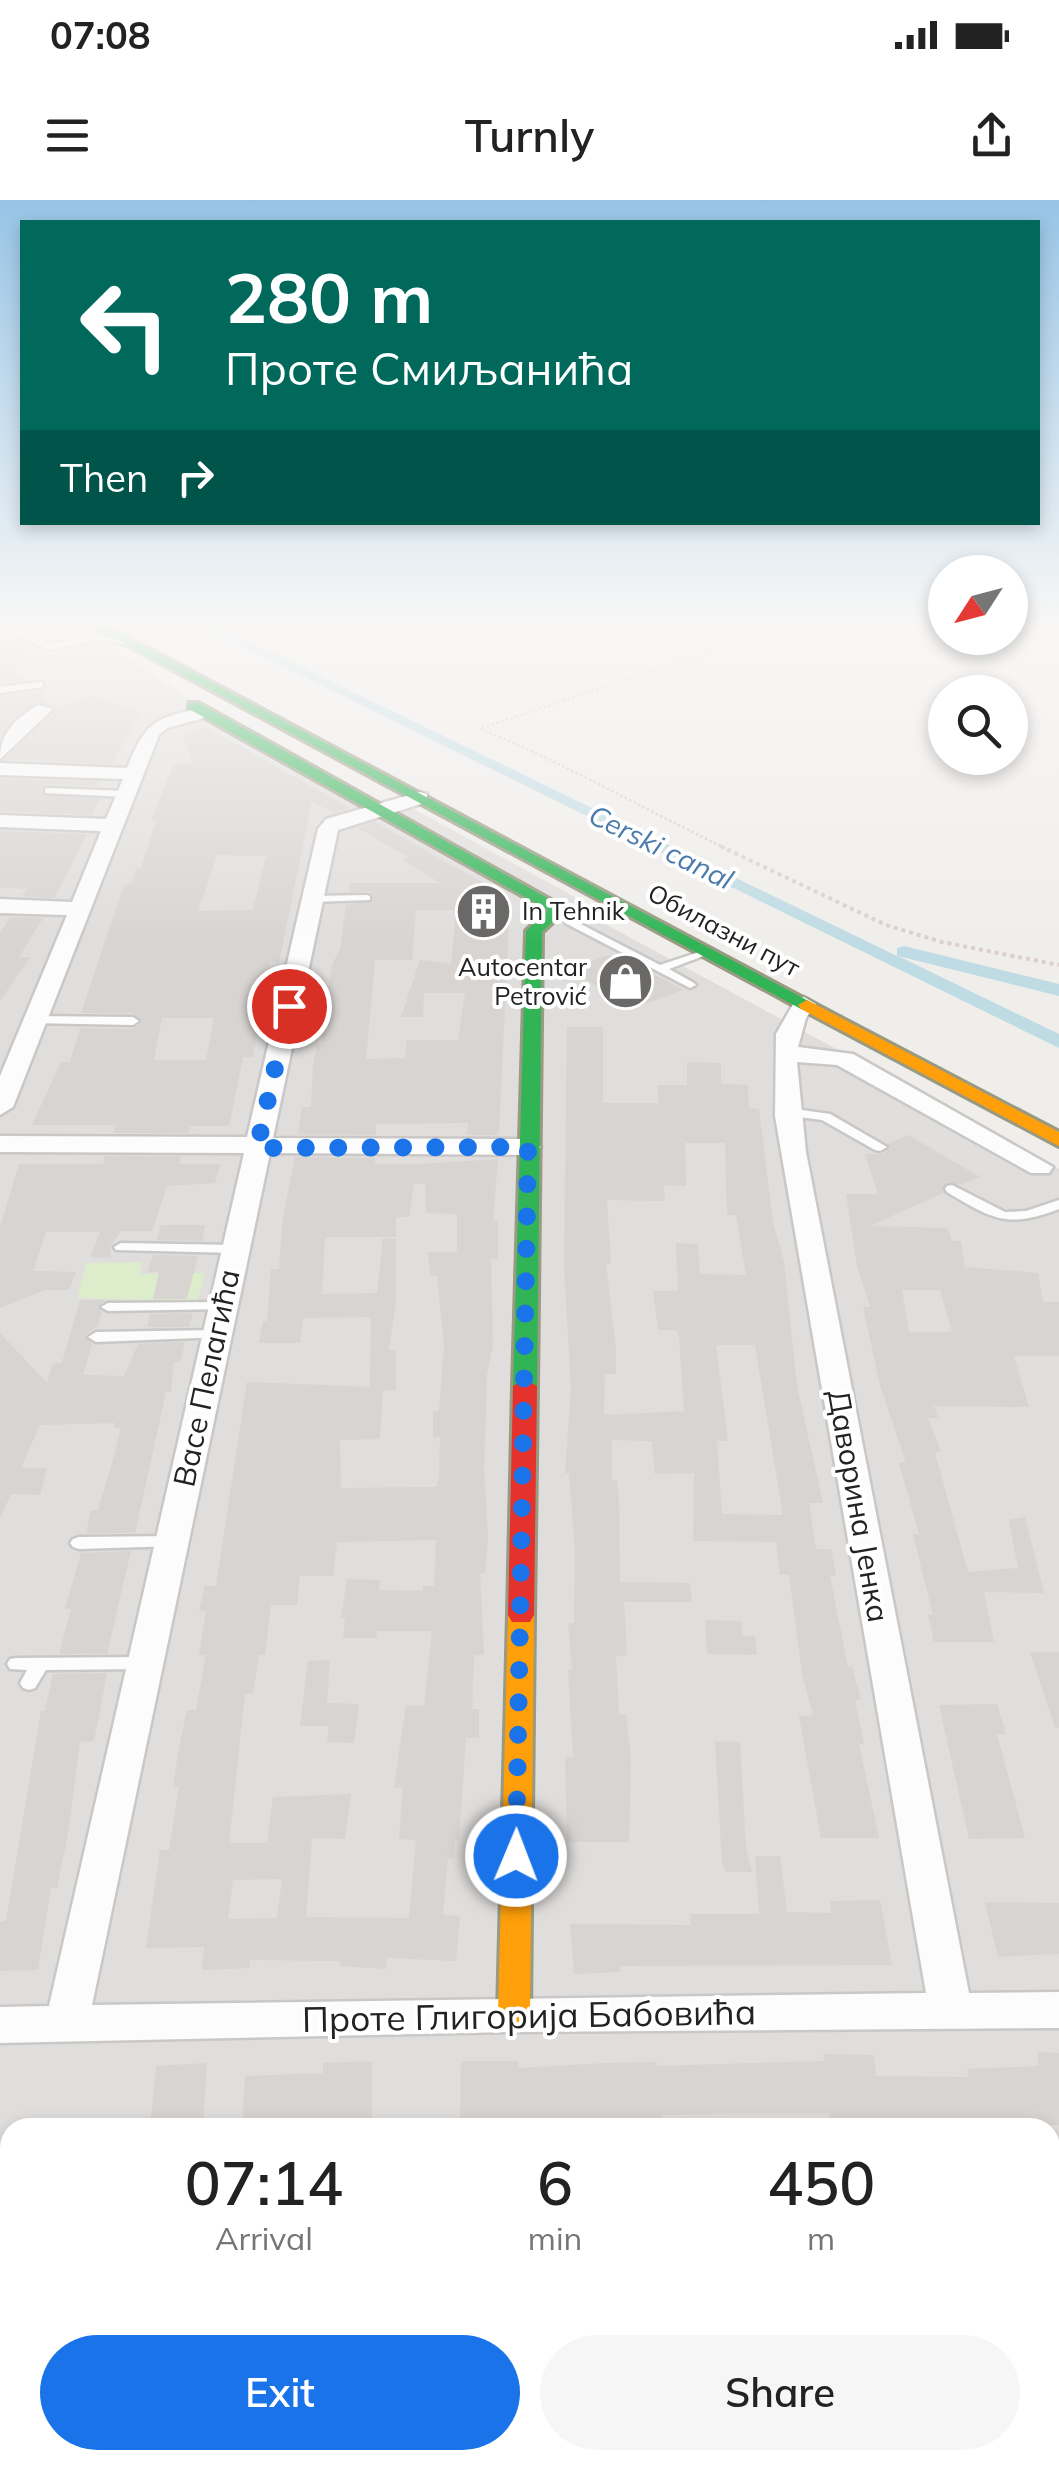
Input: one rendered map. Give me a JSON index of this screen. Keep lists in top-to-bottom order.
{
  "streets": {
    "street": [
      "Обилазни пут",
      "Васе Пелагића",
      "Даворина Јенка",
      "Проте Глигорија Бабовића"
    ]
  },
  "crossings": [
    ["Обилазни пут", "Васе Пелагића"],
    ["Обилазни пут", "Даворина Јенка"],
    ["Васе Пелагића", "Проте Глигорија Бабовића"],
    ["Даворина Јенка", "Проте Глигорија Бабовића"]
  ],
  "water": ["Cerski canal"],
  "places": {
    "building": ["In Tehnik"],
    "shop": ["Autocentar Petrović"]
  },
  "north": "bottom left",
  "page": {
    "status": "07:08",
    "header": "Turnly",
    "turn": ["280 m", "Проте Смиљанића"],
    "then": "Then",
    "eta": [
      "07:14",
      "Arrival",
      "6",
      "min",
      "450",
      "m"
    ],
    "buttons": ["Exit", "Share"]
  }
}
